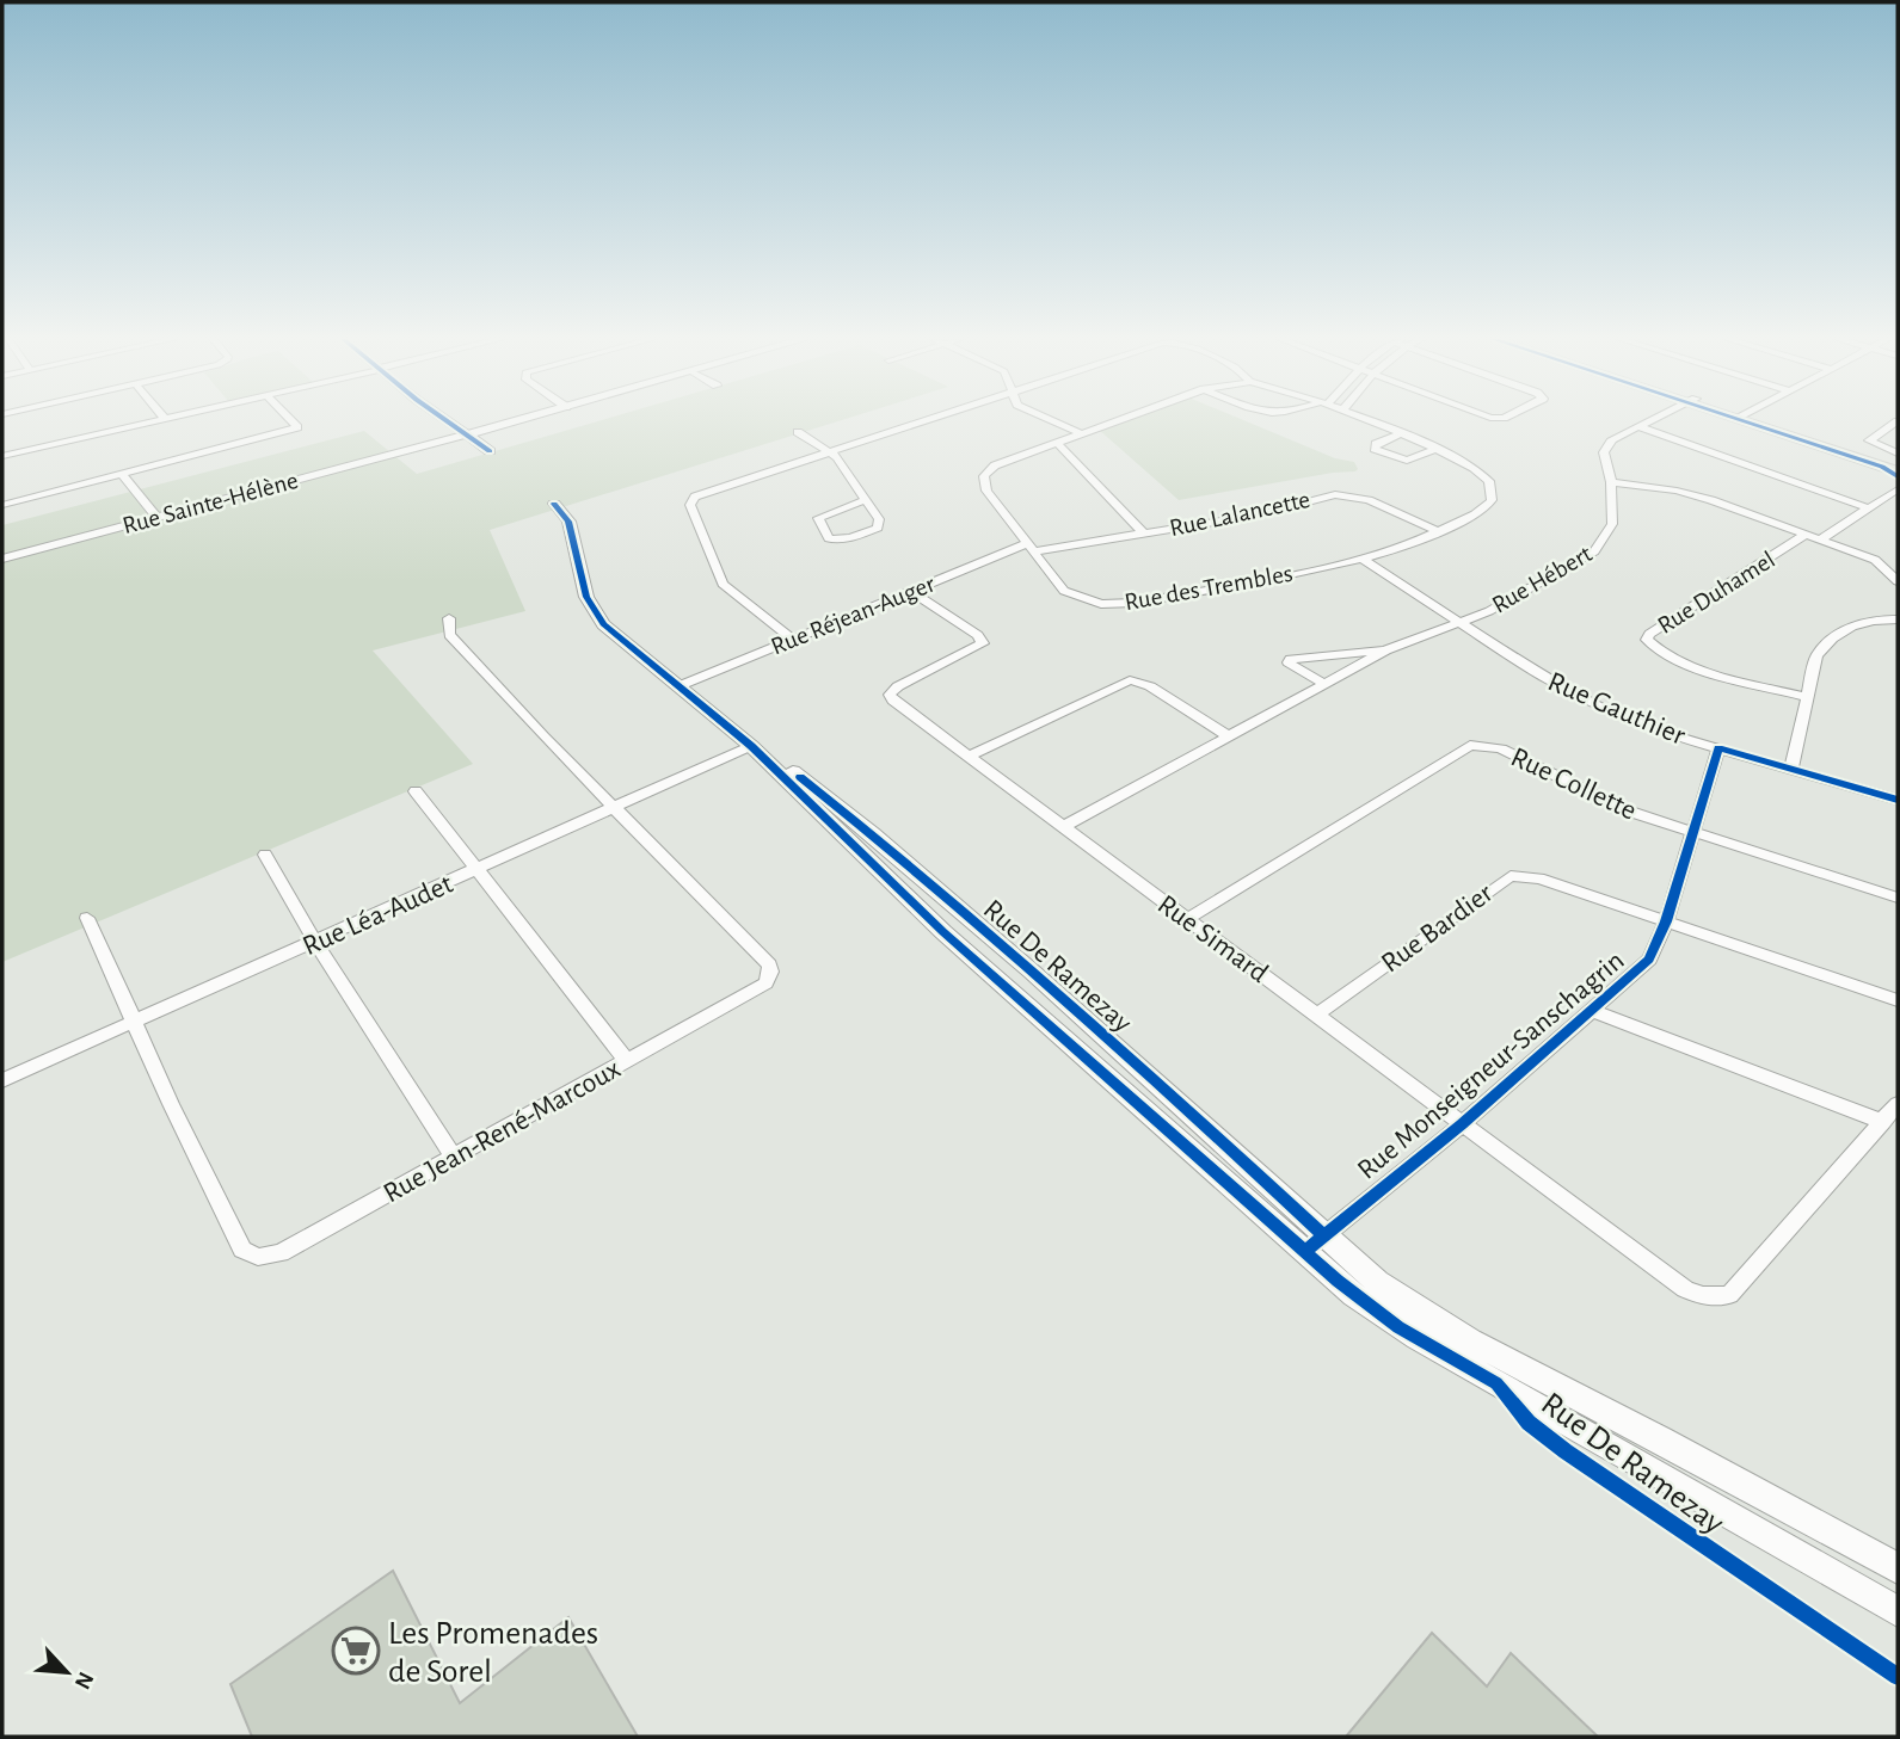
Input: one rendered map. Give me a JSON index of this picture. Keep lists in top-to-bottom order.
{
  "streets": {
    "street": [
      "Rue Sainte-Hélène",
      "Rue Lalancette",
      "Rue Hébert",
      "Rue des Trembles",
      "Rue Duhamel",
      "Rue Réjean-Auger",
      "Rue Gauthier",
      "Rue Collette",
      "Rue Léa-Audet",
      "Rue Bardier",
      "Rue Simard",
      "Rue De Ramezay",
      "Rue Monseigneur-Sanschagrin",
      "Rue Jean-René-Marcoux"
    ]
  },
  "crossings": [
    ["Rue Lalancette", "Rue des Trembles"],
    ["Rue Lalancette", "Rue Réjean-Auger"],
    ["Rue Hébert", "Rue Gauthier"],
    ["Rue Hébert", "Rue Simard"],
    ["Rue des Trembles", "Rue Réjean-Auger"],
    ["Rue des Trembles", "Rue Gauthier"],
    ["Rue Réjean-Auger", "Rue Simard"],
    ["Rue Réjean-Auger", "Rue De Ramezay"],
    ["Rue Gauthier", "Rue Monseigneur-Sanschagrin"],
    ["Rue Collette", "Rue Simard"],
    ["Rue Collette", "Rue Monseigneur-Sanschagrin"],
    ["Rue Léa-Audet", "Rue De Ramezay"],
    ["Rue Léa-Audet", "Rue Jean-René-Marcoux"],
    ["Rue Bardier", "Rue Simard"],
    ["Rue Bardier", "Rue Monseigneur-Sanschagrin"],
    ["Rue Simard", "Rue Monseigneur-Sanschagrin"],
    ["Rue De Ramezay", "Rue Monseigneur-Sanschagrin"]
  ],
  "places": {
    "supermarket": ["Les Promenades de Sorel"]
  },
  "north": "bottom right"
}
